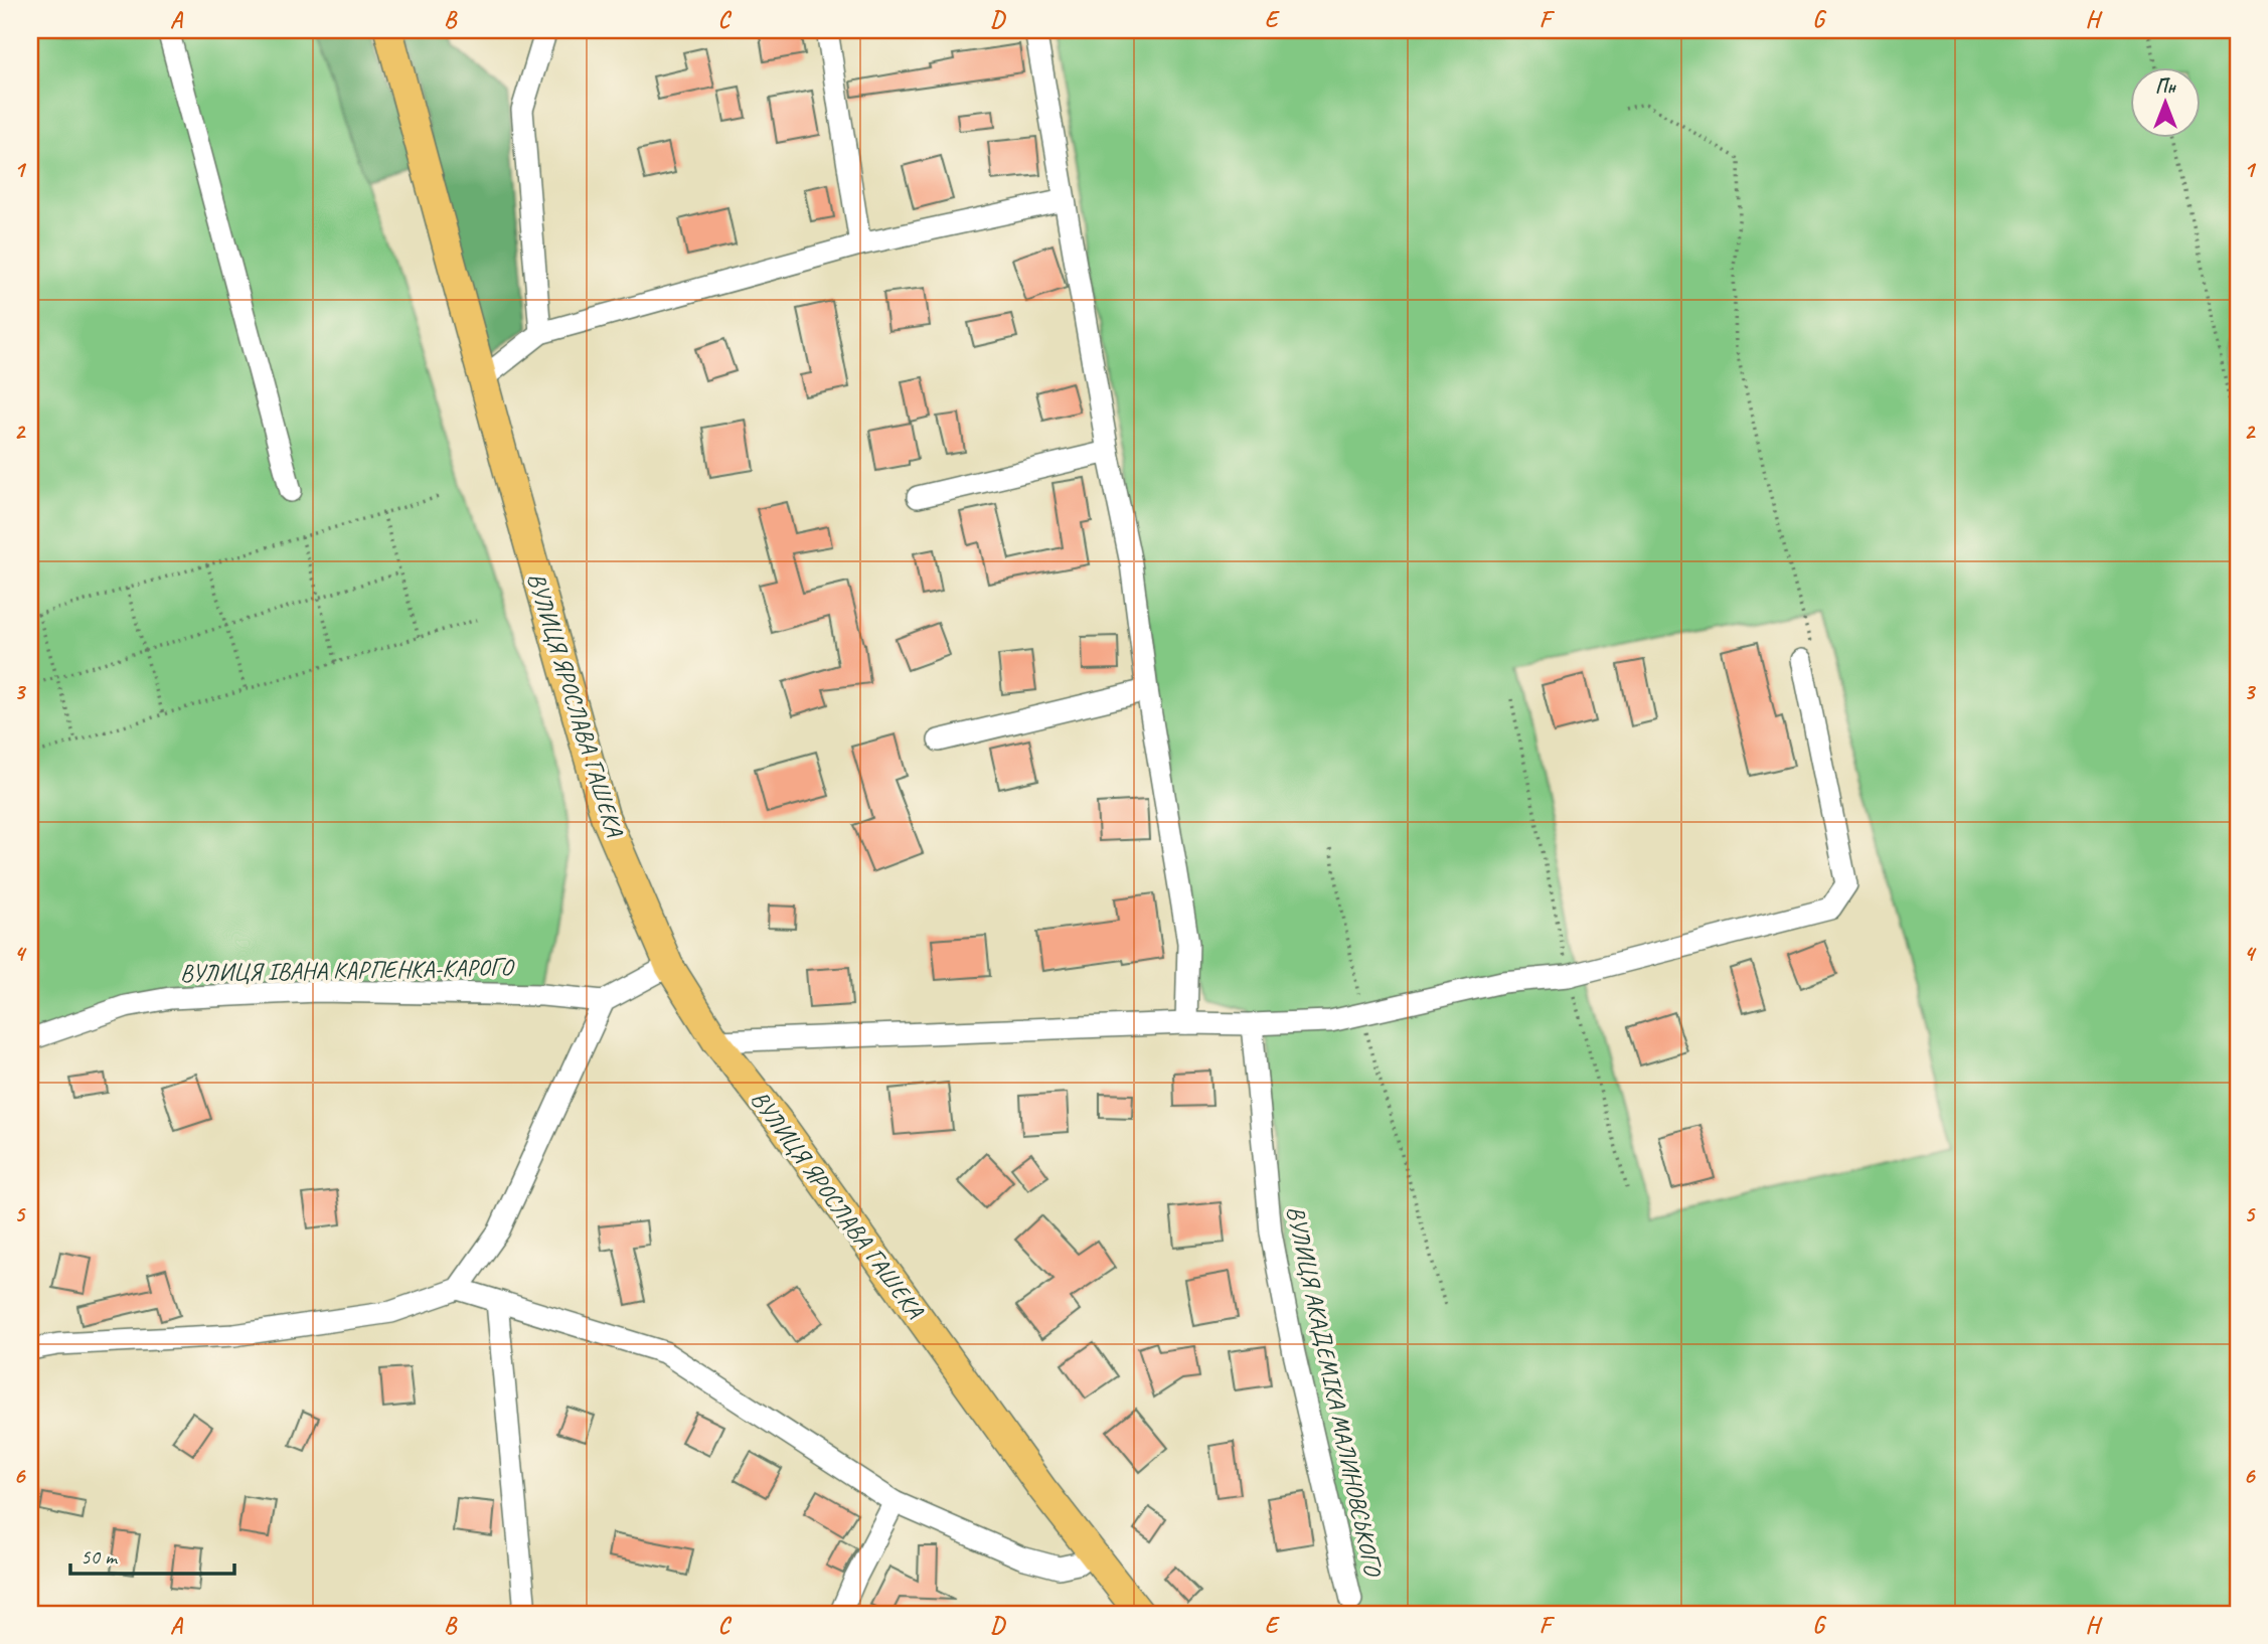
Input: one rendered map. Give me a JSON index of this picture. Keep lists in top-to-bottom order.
{
  "streets": {
    "main road": ["ВУЛИЦЯ ЯРОСЛАВА ГАШЕКА"],
    "street": ["ВУЛИЦЯ ІВАНА КАРПЕНКА-КАРОГО", "ВУЛИЦЯ АКАДЕМІКА МАЛИНОВСЬКОГО"]
  },
  "scale_bar": "50 m",
  "north": "top",
  "grid": {
    "columns": [
      "A",
      "B",
      "C",
      "D",
      "E",
      "F",
      "G",
      "H"
    ],
    "rows": [
      "1",
      "2",
      "3",
      "4",
      "5",
      "6"
    ]
  }
}
